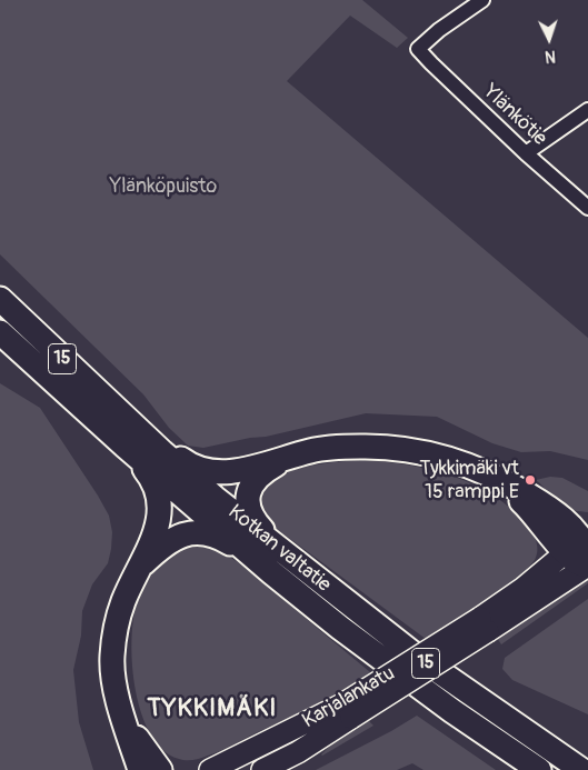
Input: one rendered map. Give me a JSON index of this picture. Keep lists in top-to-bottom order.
{
  "streets": {
    "highway": ["15", "Kotkan valtatie"],
    "main road": ["Karjalankatu"],
    "street": ["Ylänkötie"]
  },
  "districts": ["TYKKIMÄKI"],
  "parks": ["Ylänköpuisto"],
  "places": ["Tykkimäki vt 15 ramppi E"],
  "north": "bottom"
}
